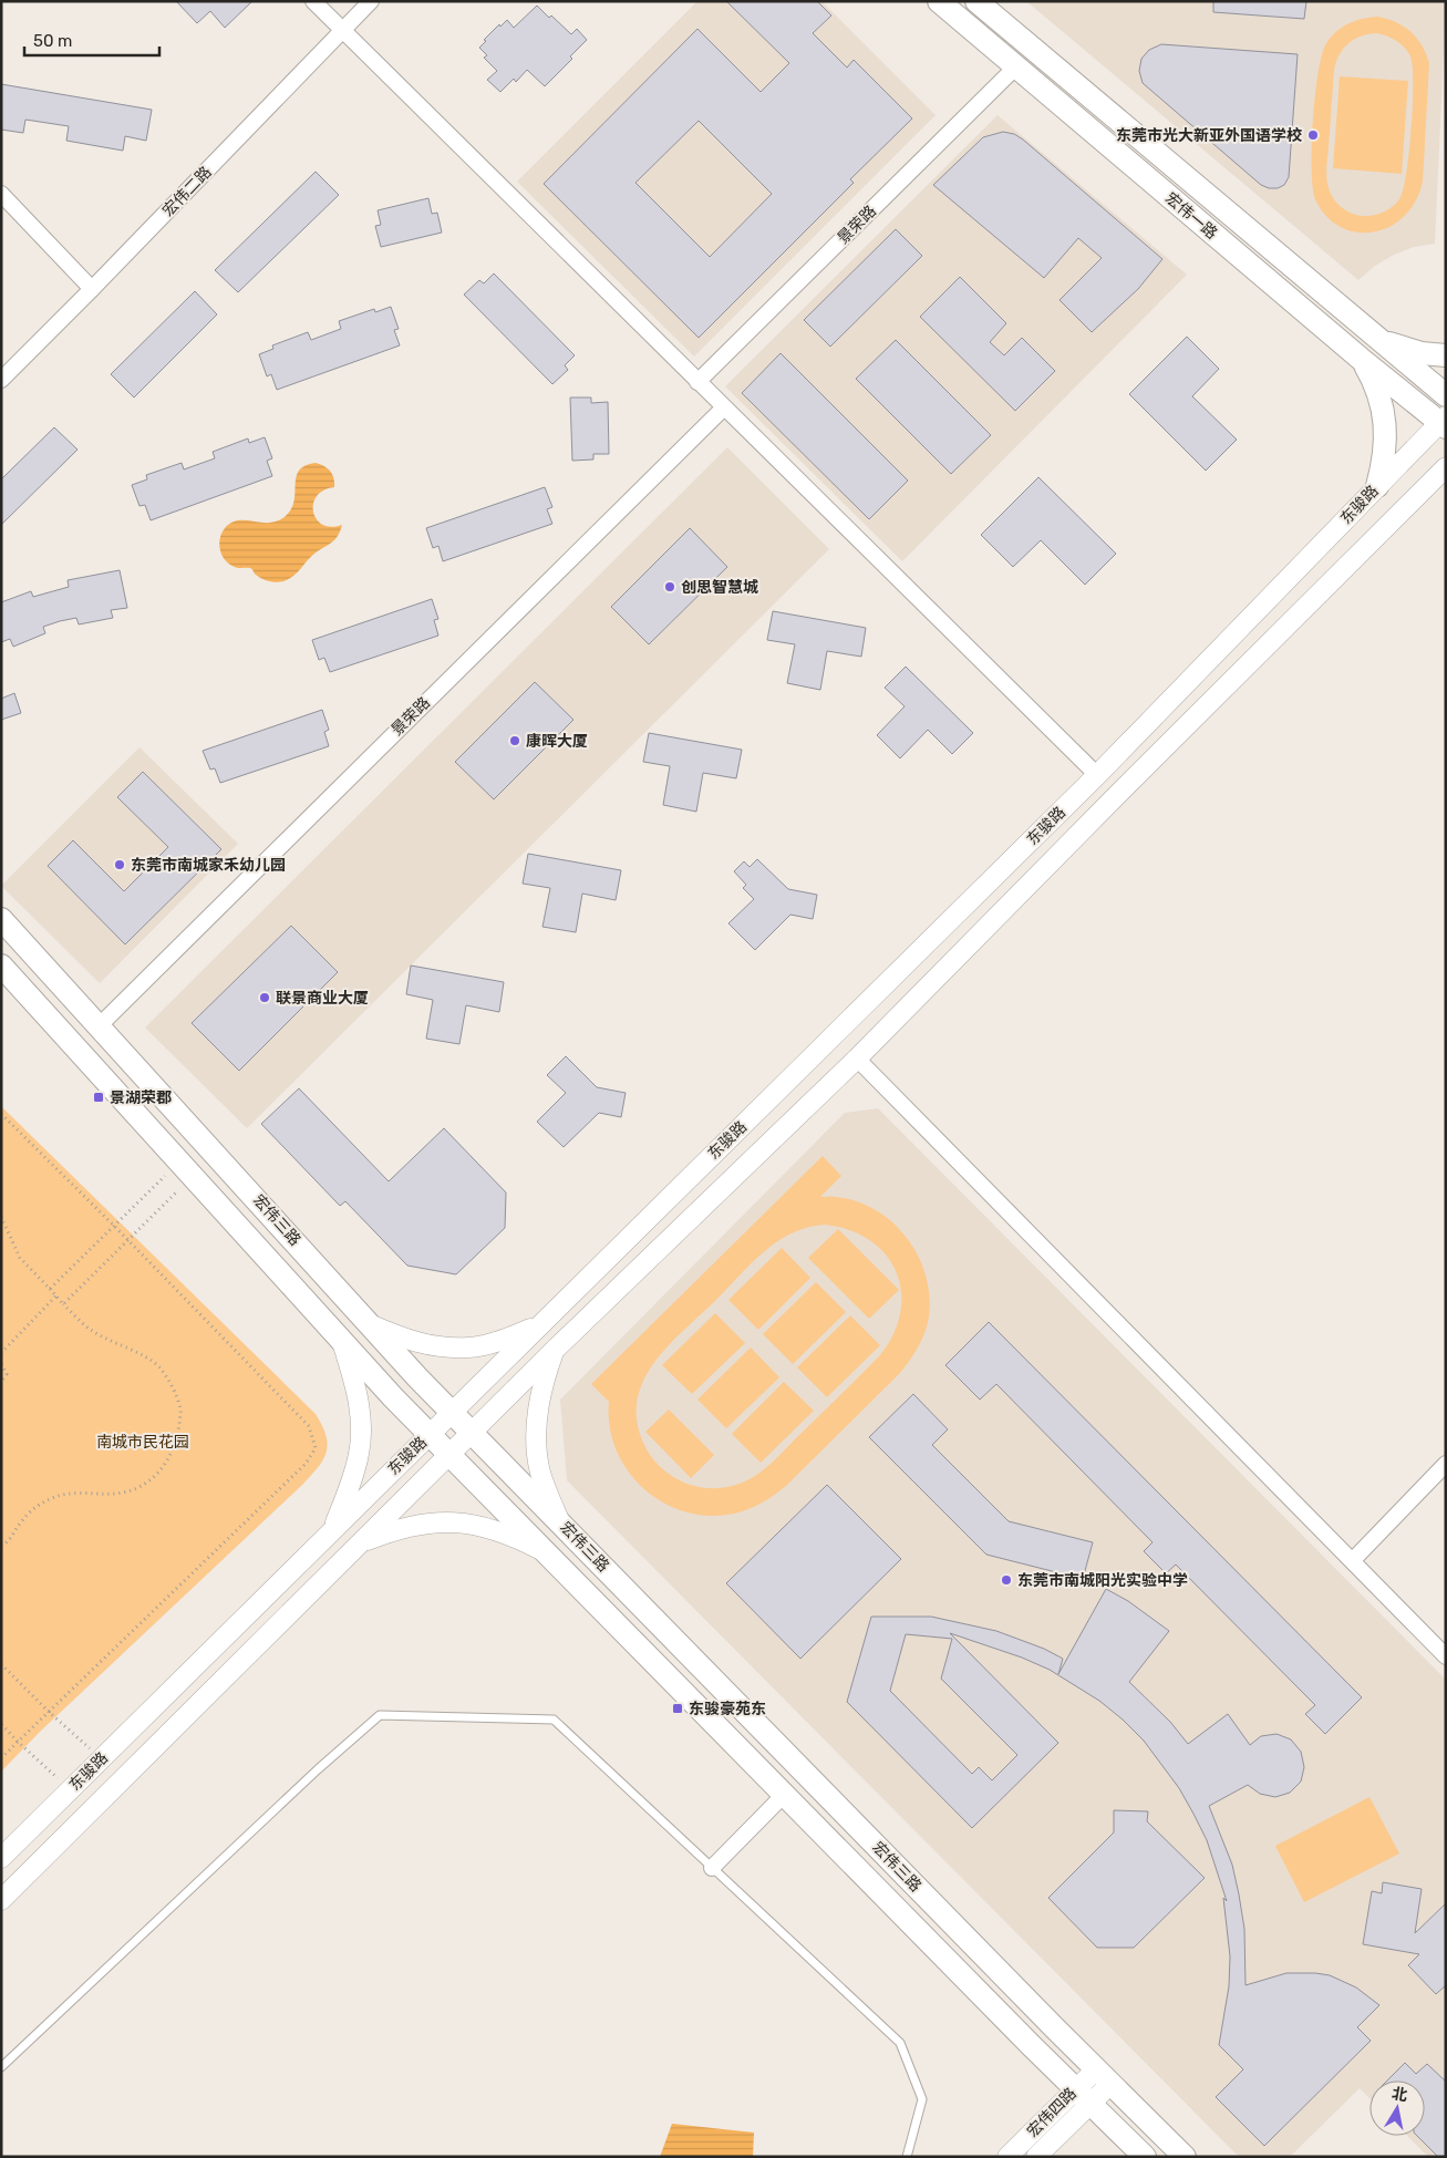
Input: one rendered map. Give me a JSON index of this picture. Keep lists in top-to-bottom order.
{
  "streets": {
    "main road": ["宏伟一路", "宏伟三路"],
    "street": [
      "宏伟二路",
      "景荣路",
      "东骏路",
      "宏伟四路"
    ]
  },
  "crossings": [
    ["宏伟一路", "景荣路"],
    ["宏伟一路", "东骏路"],
    ["景荣路", "宏伟三路"],
    ["东骏路", "宏伟三路"],
    ["宏伟三路", "宏伟四路"]
  ],
  "parks": ["南城市民花园"],
  "places": {
    "other": [
      "东莞市光大新亚外国语学校",
      "创思智慧城",
      "康晖大厦",
      "东莞市南城家禾幼儿园",
      "联景商业大厦",
      "东莞市南城阳光实验中学"
    ],
    "transit": ["景湖荣郡", "东骏豪苑东"]
  },
  "scale_bar": "50 m",
  "north": "top"
}
